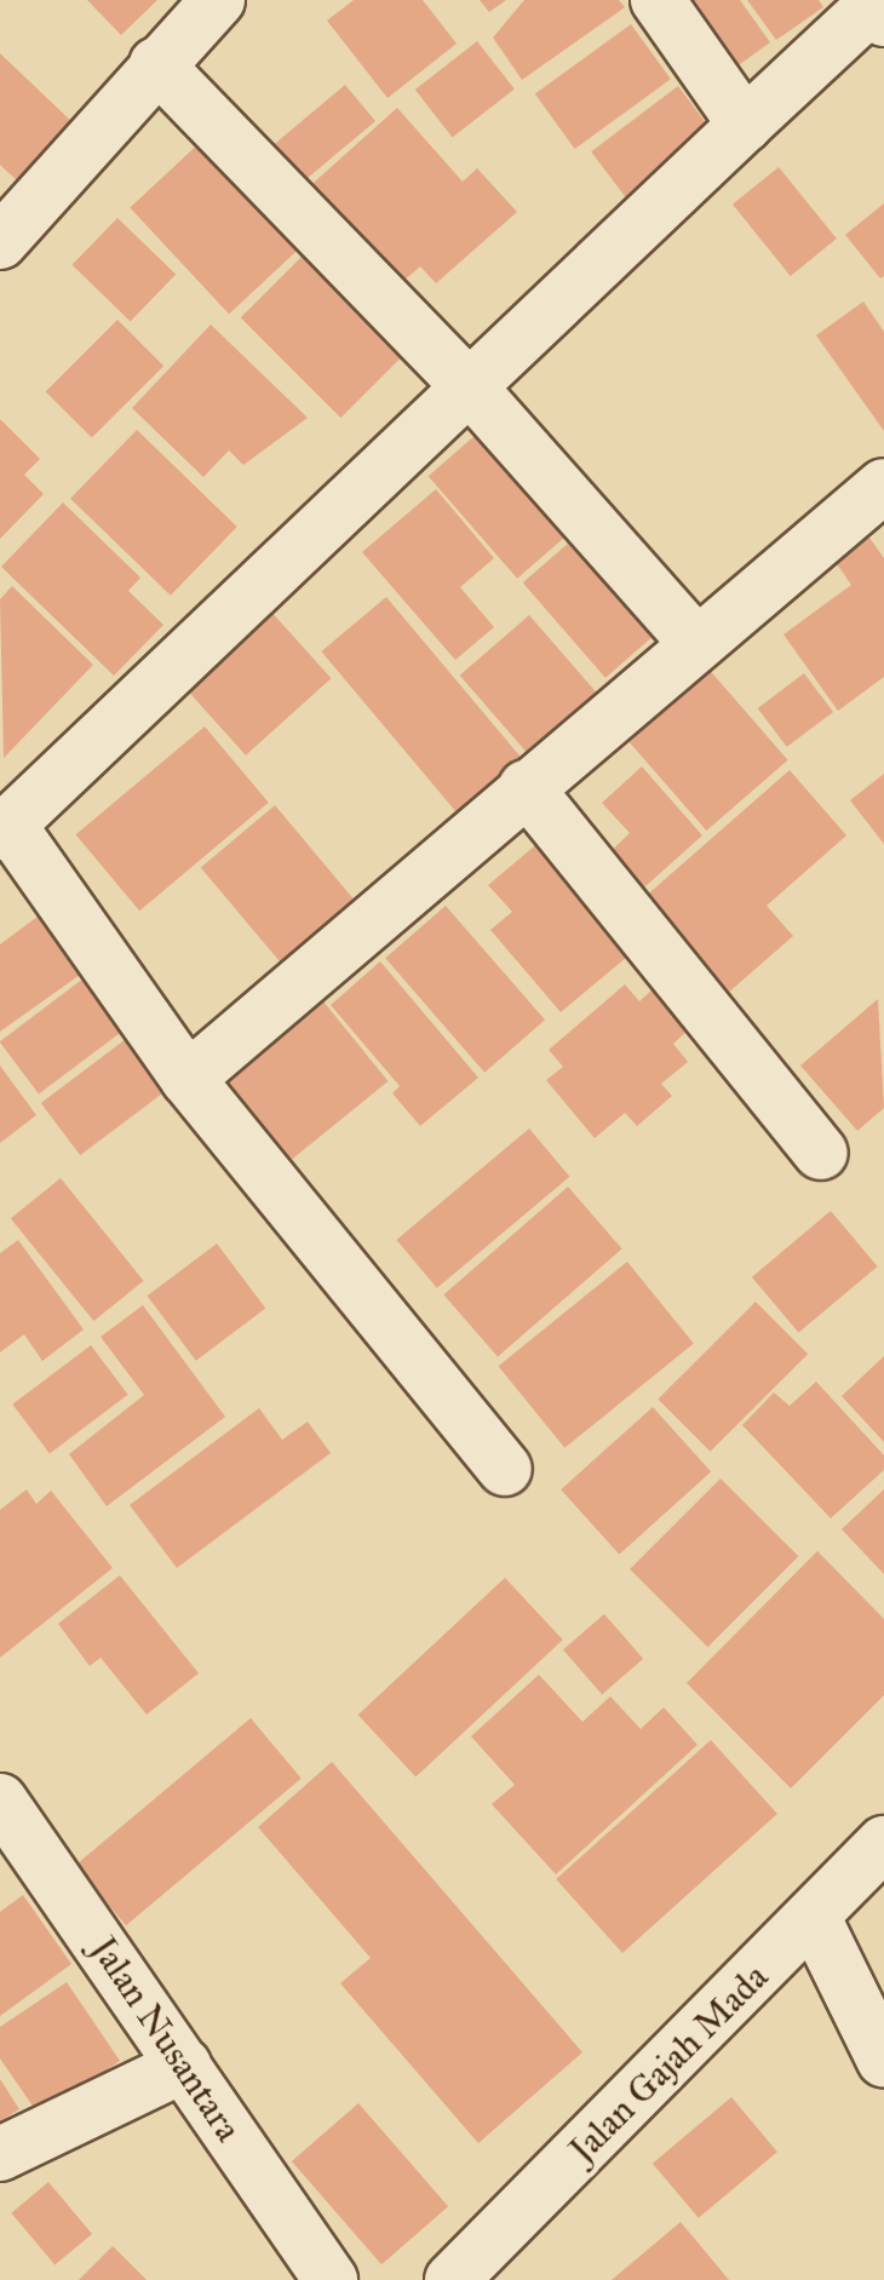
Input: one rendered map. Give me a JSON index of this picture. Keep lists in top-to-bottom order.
{
  "streets": {
    "street": ["Jalan Nusantara", "Jalan Gajah Mada"]
  }
}
